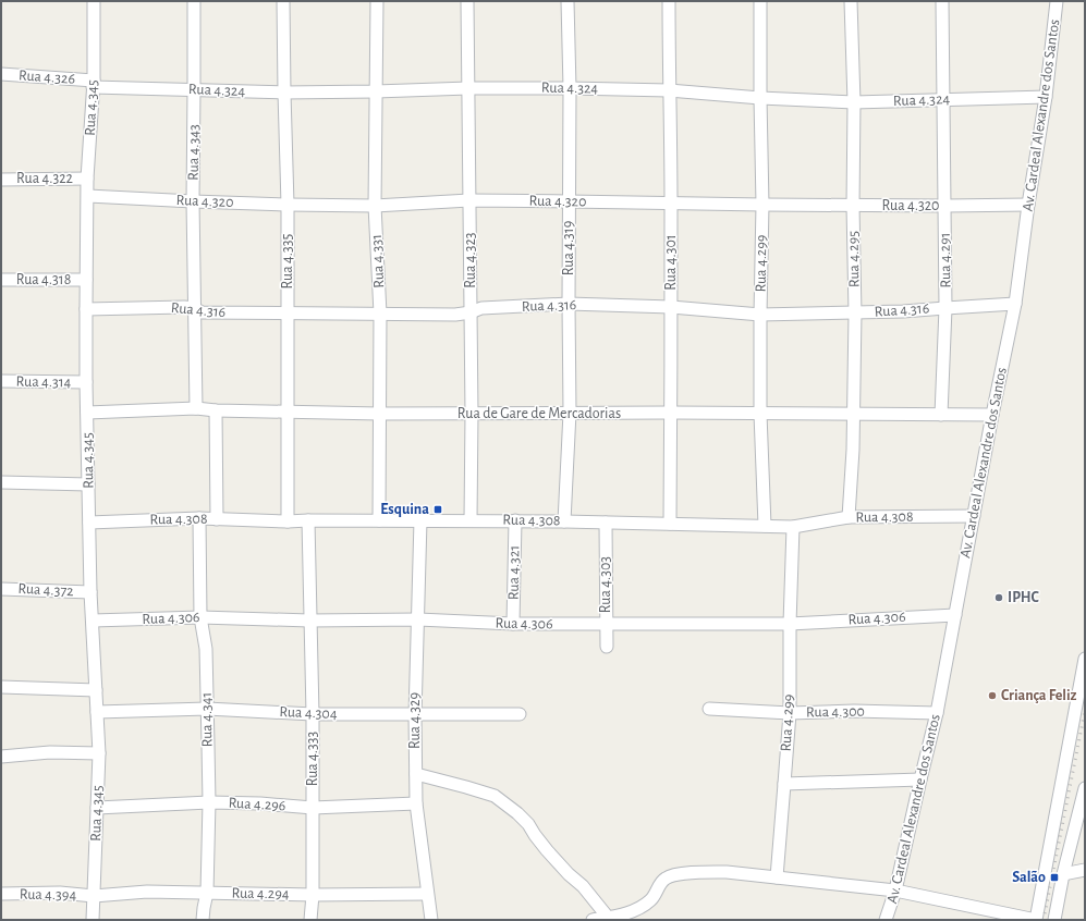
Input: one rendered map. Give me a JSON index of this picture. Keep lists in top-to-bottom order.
{
  "streets": {
    "street": [
      "Rua 4.326",
      "Rua 4.324",
      "Rua 4.345",
      "Av. Cardeal Alexandre dos Santos",
      "Rua 4.343",
      "Rua 4.322",
      "Rua 4.320",
      "Rua 4.319",
      "Rua 4.295",
      "Rua 4.323",
      "Rua 4.291",
      "Rua 4.335",
      "Rua 4.331",
      "Rua 4.301",
      "Rua 4.299",
      "Rua 4.318",
      "Rua 4.316",
      "Rua 4.314",
      "Rua de Gare de Mercadorias",
      "Rua 4.308",
      "Rua 4.321",
      "Rua 4.303",
      "Rua 4.372",
      "Rua 4.306",
      "Rua 4.300",
      "Rua 4.304",
      "Rua 4.341",
      "Rua 4.329",
      "Rua 4.333",
      "Rua 4.296",
      "Rua 4.294",
      "Rua 4.394"
    ]
  },
  "crossings": [
    ["Rua 4.326", "Rua 4.324"],
    ["Rua 4.326", "Rua 4.345"],
    ["Rua 4.324", "Rua 4.345"],
    ["Rua 4.324", "Av. Cardeal Alexandre dos Santos"],
    ["Rua 4.324", "Rua 4.343"],
    ["Rua 4.324", "Rua 4.319"],
    ["Rua 4.324", "Rua 4.295"],
    ["Rua 4.324", "Rua 4.323"],
    ["Rua 4.324", "Rua 4.291"],
    ["Rua 4.324", "Rua 4.335"],
    ["Rua 4.324", "Rua 4.331"],
    ["Rua 4.324", "Rua 4.301"],
    ["Rua 4.324", "Rua 4.299"],
    ["Rua 4.345", "Rua 4.322"],
    ["Rua 4.345", "Rua 4.320"],
    ["Rua 4.345", "Rua 4.318"],
    ["Rua 4.345", "Rua 4.316"],
    ["Rua 4.345", "Rua 4.314"],
    ["Rua 4.345", "Rua de Gare de Mercadorias"],
    ["Rua 4.345", "Rua 4.308"],
    ["Rua 4.345", "Rua 4.372"],
    ["Rua 4.345", "Rua 4.306"],
    ["Rua 4.345", "Rua 4.304"],
    ["Rua 4.345", "Rua 4.296"],
    ["Rua 4.345", "Rua 4.294"],
    ["Rua 4.345", "Rua 4.394"],
    ["Av. Cardeal Alexandre dos Santos", "Rua 4.320"],
    ["Av. Cardeal Alexandre dos Santos", "Rua 4.316"],
    ["Av. Cardeal Alexandre dos Santos", "Rua de Gare de Mercadorias"],
    ["Av. Cardeal Alexandre dos Santos", "Rua 4.308"],
    ["Av. Cardeal Alexandre dos Santos", "Rua 4.306"],
    ["Av. Cardeal Alexandre dos Santos", "Rua 4.300"],
    ["Rua 4.343", "Rua 4.320"],
    ["Rua 4.343", "Rua 4.316"],
    ["Rua 4.343", "Rua de Gare de Mercadorias"],
    ["Rua 4.320", "Rua 4.319"],
    ["Rua 4.320", "Rua 4.295"],
    ["Rua 4.320", "Rua 4.323"],
    ["Rua 4.320", "Rua 4.291"],
    ["Rua 4.320", "Rua 4.335"],
    ["Rua 4.320", "Rua 4.331"],
    ["Rua 4.320", "Rua 4.301"],
    ["Rua 4.320", "Rua 4.299"],
    ["Rua 4.319", "Rua 4.316"],
    ["Rua 4.319", "Rua de Gare de Mercadorias"],
    ["Rua 4.319", "Rua 4.308"],
    ["Rua 4.295", "Rua 4.316"],
    ["Rua 4.295", "Rua de Gare de Mercadorias"],
    ["Rua 4.295", "Rua 4.308"],
    ["Rua 4.323", "Rua 4.316"],
    ["Rua 4.323", "Rua de Gare de Mercadorias"],
    ["Rua 4.323", "Rua 4.308"],
    ["Rua 4.291", "Rua 4.316"],
    ["Rua 4.291", "Rua de Gare de Mercadorias"],
    ["Rua 4.335", "Rua 4.316"],
    ["Rua 4.335", "Rua de Gare de Mercadorias"],
    ["Rua 4.335", "Rua 4.308"],
    ["Rua 4.331", "Rua 4.316"],
    ["Rua 4.331", "Rua de Gare de Mercadorias"],
    ["Rua 4.331", "Rua 4.308"],
    ["Rua 4.301", "Rua 4.316"],
    ["Rua 4.301", "Rua de Gare de Mercadorias"],
    ["Rua 4.301", "Rua 4.308"],
    ["Rua 4.299", "Rua 4.316"],
    ["Rua 4.299", "Rua de Gare de Mercadorias"],
    ["Rua 4.299", "Rua 4.308"],
    ["Rua 4.299", "Rua 4.306"],
    ["Rua 4.299", "Rua 4.300"],
    ["Rua 4.308", "Rua 4.321"],
    ["Rua 4.308", "Rua 4.303"],
    ["Rua 4.308", "Rua 4.341"],
    ["Rua 4.308", "Rua 4.329"],
    ["Rua 4.308", "Rua 4.333"],
    ["Rua 4.321", "Rua 4.306"],
    ["Rua 4.303", "Rua 4.306"],
    ["Rua 4.306", "Rua 4.341"],
    ["Rua 4.306", "Rua 4.329"],
    ["Rua 4.306", "Rua 4.333"],
    ["Rua 4.304", "Rua 4.341"],
    ["Rua 4.304", "Rua 4.329"],
    ["Rua 4.304", "Rua 4.333"],
    ["Rua 4.341", "Rua 4.296"],
    ["Rua 4.341", "Rua 4.294"],
    ["Rua 4.329", "Rua 4.296"],
    ["Rua 4.329", "Rua 4.294"],
    ["Rua 4.333", "Rua 4.296"],
    ["Rua 4.333", "Rua 4.294"],
    ["Rua 4.294", "Rua 4.394"]
  ],
  "places": {
    "transit": ["Esquina", "Salão"],
    "other": ["IPHC", "Criança Feliz"]
  }
}
